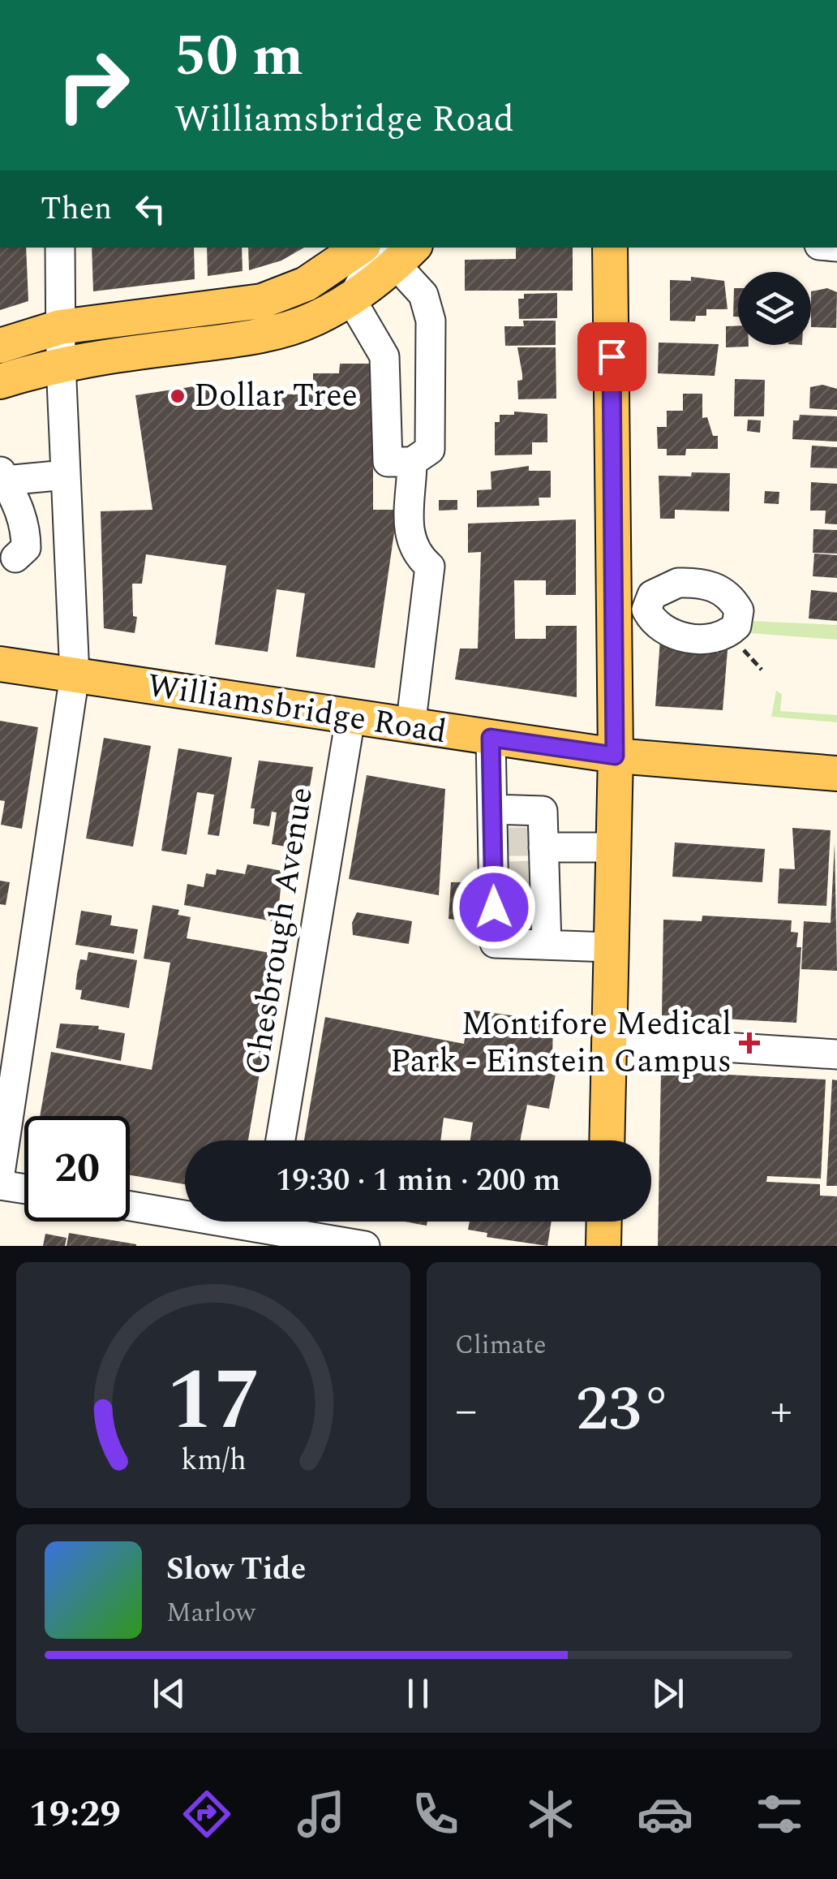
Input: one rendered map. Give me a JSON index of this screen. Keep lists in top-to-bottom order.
{
  "streets": {
    "main road": ["Williamsbridge Road"],
    "street": ["Chesbrough Avenue"]
  },
  "crossings": [
    ["Williamsbridge Road", "Chesbrough Avenue"]
  ],
  "places": {
    "other": ["Dollar Tree"],
    "health": ["Montifore Medical Park - Einstein Campus"]
  },
  "page": {
    "turn": ["50 m", "Williamsbridge Road"],
    "then": "Then",
    "limit": "20",
    "trip": "19:30 · 1 min · 200 m",
    "tile": "Climate",
    "heat": ["−", "23°", "+"],
    "song": ["Slow Tide", "Marlow"],
    "tabs": "19:29",
    "gauge": ["17", "km/h"]
  }
}
